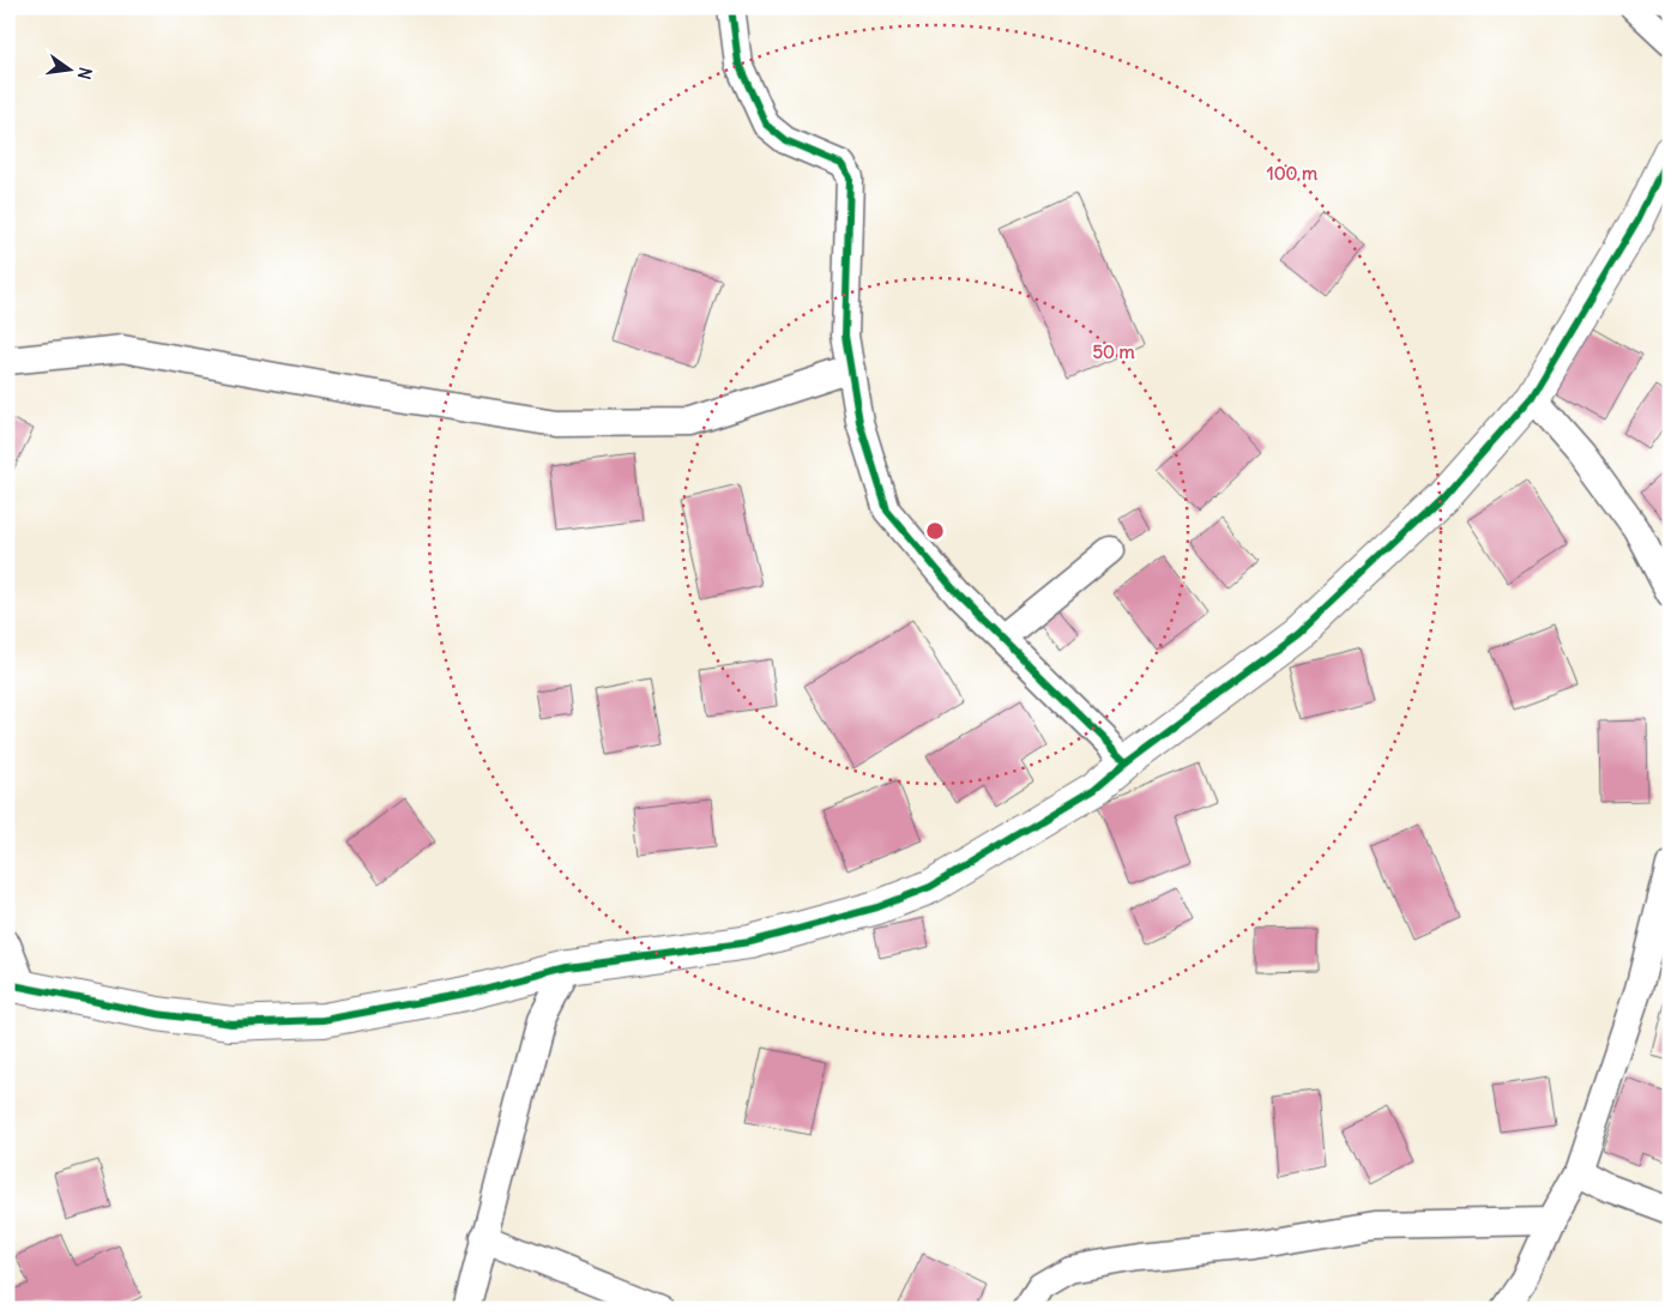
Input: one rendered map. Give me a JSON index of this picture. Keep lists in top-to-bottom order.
{
  "north": "right",
  "rings": ["100 m", "50 m"]
}
